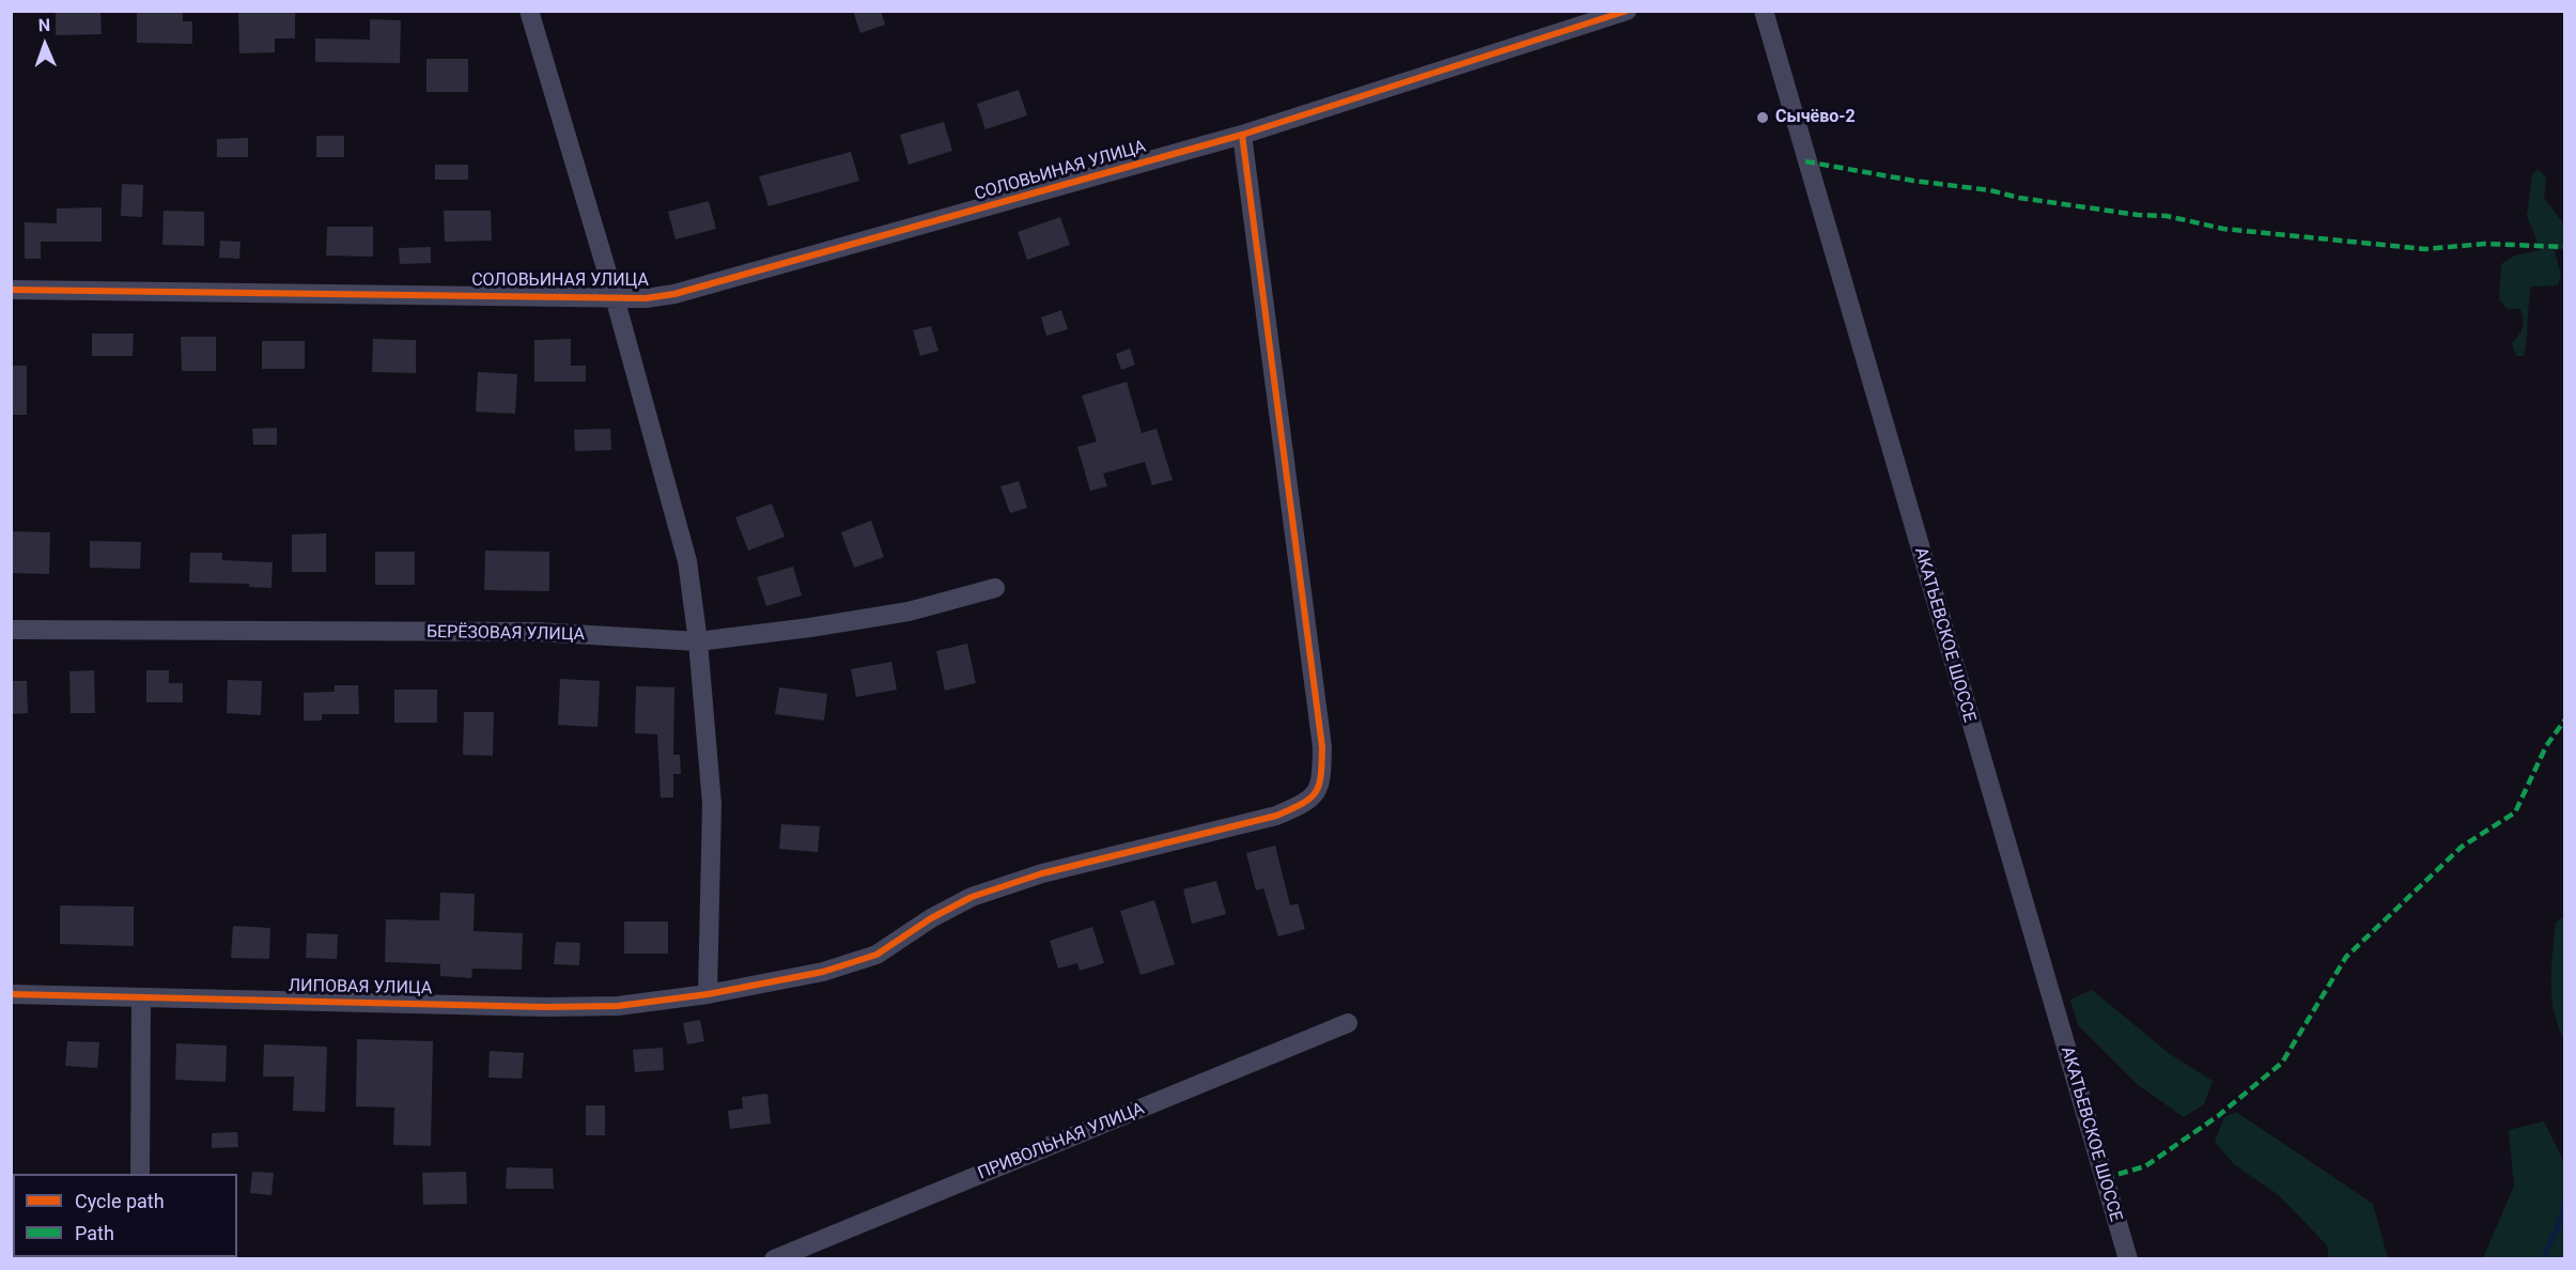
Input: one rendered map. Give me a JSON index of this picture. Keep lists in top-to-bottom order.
{
  "streets": {
    "street": [
      "СОЛОВЬИНАЯ УЛИЦА",
      "БЕРЁЗОВАЯ УЛИЦА",
      "АКАТЬЕВСКОЕ ШОССЕ",
      "ЛИПОВАЯ УЛИЦА",
      "ПРИВОЛЬНАЯ УЛИЦА"
    ]
  },
  "crossings": [
    ["СОЛОВЬИНАЯ УЛИЦА", "ЛИПОВАЯ УЛИЦА"]
  ],
  "places": ["Сычёво-2"],
  "legend": ["Cycle path", "Path"],
  "north": "top"
}
